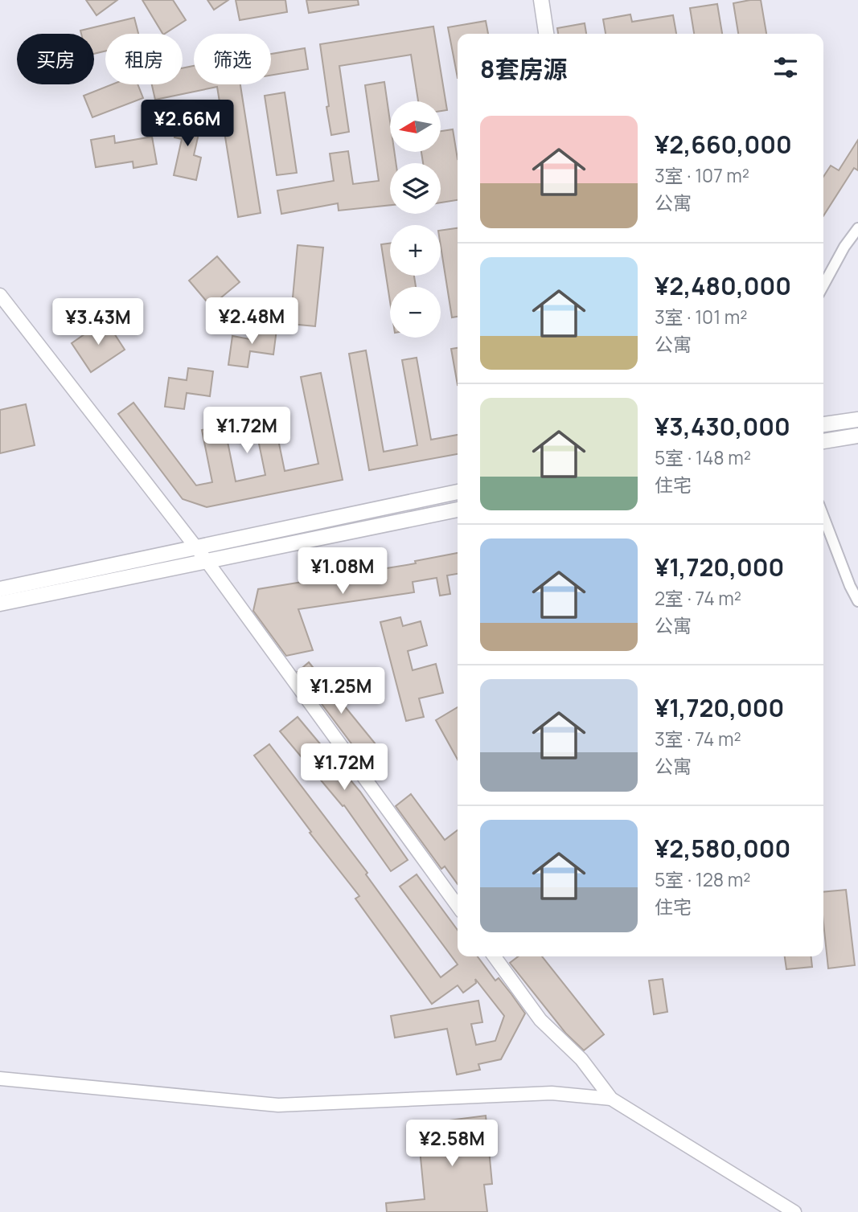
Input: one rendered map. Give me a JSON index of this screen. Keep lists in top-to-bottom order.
{
  "north": "left",
  "page": {
    "chip": ["买房", "租房", "筛选"],
    "heading": "8套房源",
    "price": [
      "¥2.66M",
      "¥2.48M",
      "¥3.43M",
      "¥1.72M",
      "¥1.08M",
      "¥1.25M",
      "¥1.72M",
      "¥2.58M"
    ],
    "map_buttons": ["+", "−"],
    "list": [
      {
        "name": "¥2,660,000",
        "note": "3室 · 107 m² · 公寓"
      },
      {
        "name": "¥2,480,000",
        "note": "3室 · 101 m² · 公寓"
      },
      {
        "name": "¥3,430,000",
        "note": "5室 · 148 m² · 住宅"
      },
      {
        "name": "¥1,720,000",
        "note": "2室 · 74 m² · 公寓"
      },
      {
        "name": "¥1,720,000",
        "note": "3室 · 74 m² · 公寓"
      },
      {
        "name": "¥2,580,000",
        "note": "5室 · 128 m² · 住宅"
      }
    ]
  }
}
